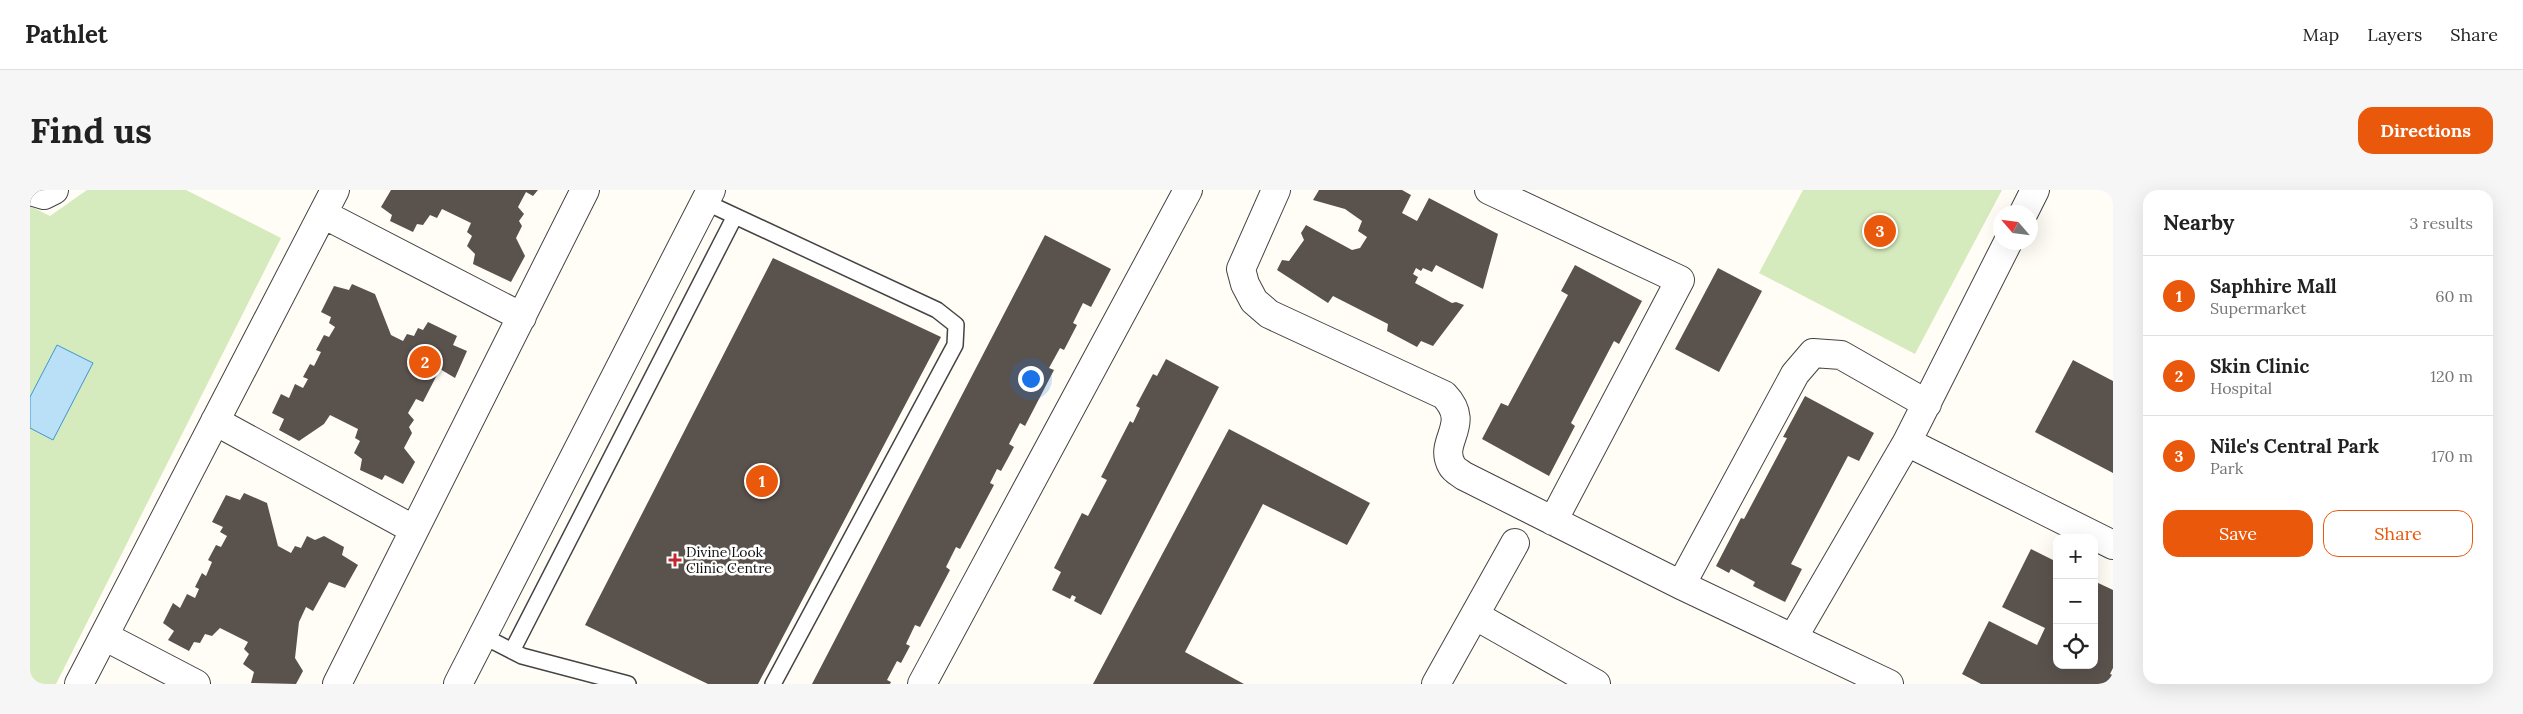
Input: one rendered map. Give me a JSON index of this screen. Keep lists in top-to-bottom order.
{
  "places": {
    "health": ["Divine Look Clinic Centre"]
  },
  "north": "top left",
  "page": {
    "header": "Pathlet",
    "nav": ["Map", "Layers", "Share"],
    "buttons": [
      "Directions",
      ["Save", "Share"]
    ],
    "title": "Find us",
    "heading": ["Nearby", "3 results"],
    "pins": ["3", "2", "1"],
    "list": [
      {
        "mark": "1",
        "name": "Saphhire Mall",
        "note": "Supermarket",
        "value": "60 m"
      },
      {
        "mark": "2",
        "name": "Skin Clinic",
        "note": "Hospital",
        "value": "120 m"
      },
      {
        "mark": "3",
        "name": "Nile's Central Park",
        "note": "Park",
        "value": "170 m"
      }
    ],
    "map_buttons": ["+", "−"]
  }
}
